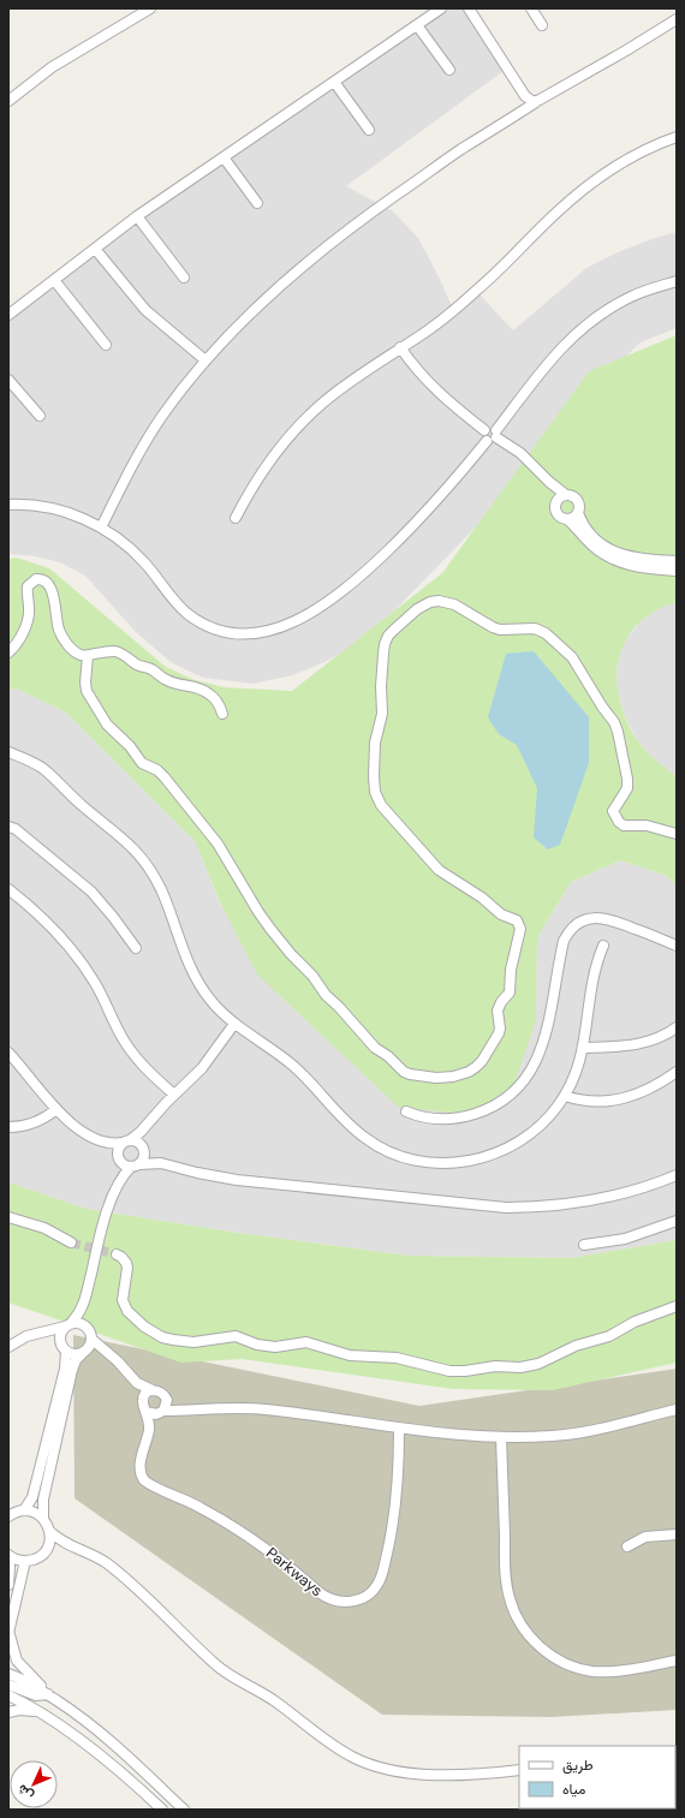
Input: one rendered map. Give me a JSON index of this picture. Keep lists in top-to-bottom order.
{
  "streets": {
    "street": ["Parkways"]
  },
  "legend": ["طريق", "مياه"],
  "north": "bottom left"
}
